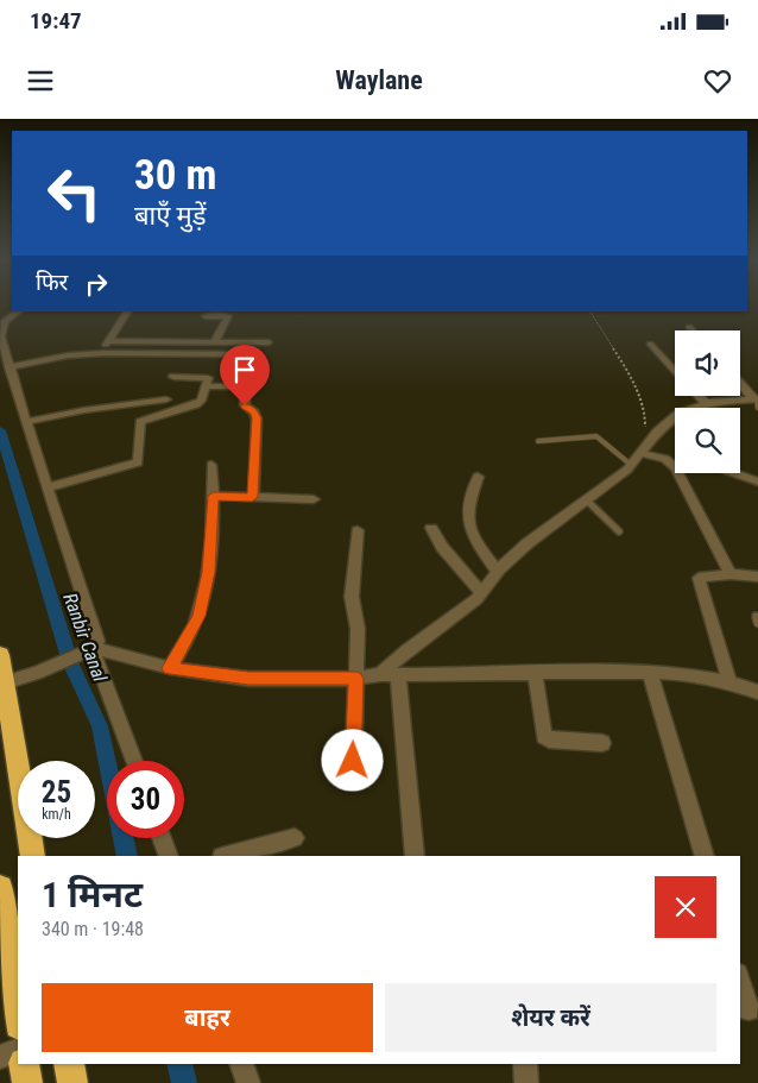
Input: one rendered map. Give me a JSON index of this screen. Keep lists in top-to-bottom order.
{
  "water": ["Ranbir Canal"],
  "page": {
    "status": "19:47",
    "header": "Waylane",
    "turn": ["30 m", "बाएँ मुड़ें"],
    "then": "फिर",
    "speed": "25 km/h",
    "limit": "30",
    "heading": ["1 मिनट", "340 m · 19:48"],
    "buttons": ["बाहर", "शेयर करें"]
  }
}
